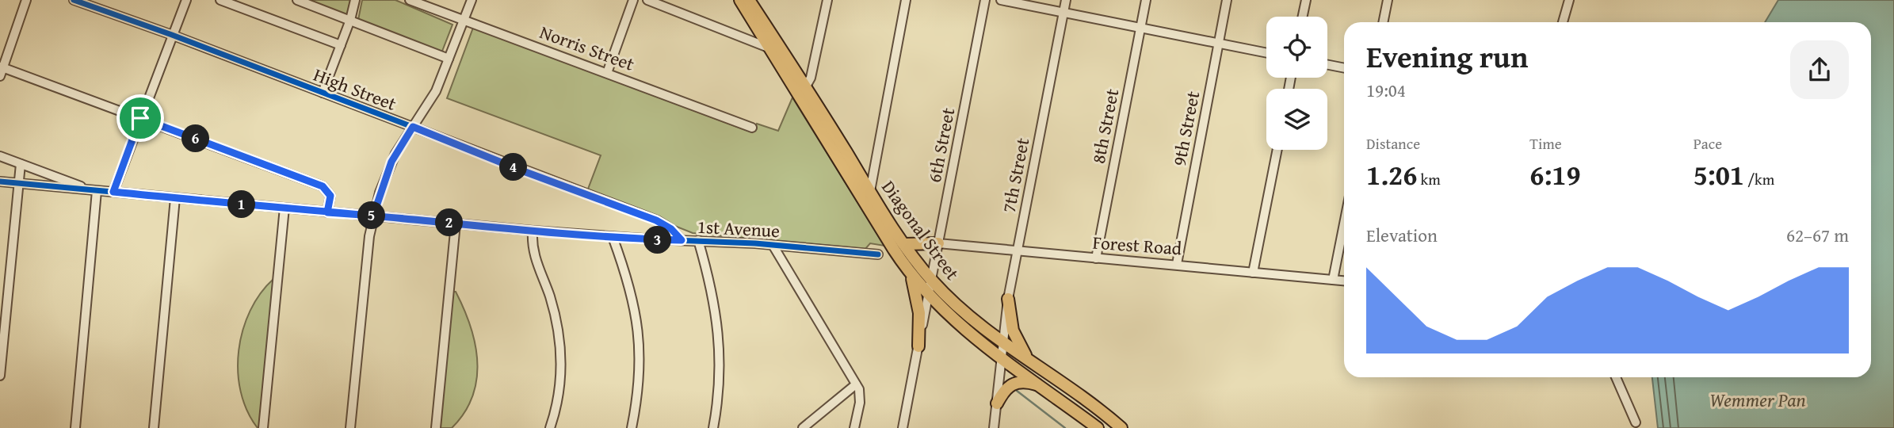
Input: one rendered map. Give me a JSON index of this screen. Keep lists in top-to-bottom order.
{
  "streets": {
    "main road": ["Diagonal Street"],
    "street": [
      "Norris Street",
      "High Street",
      "8th Street",
      "9th Street",
      "6th Street",
      "7th Street",
      "1st Avenue",
      "Forest Road"
    ]
  },
  "crossings": [
    ["High Street", "1st Avenue"],
    ["8th Street", "Forest Road"],
    ["9th Street", "Forest Road"],
    ["6th Street", "Diagonal Street"],
    ["6th Street", "Forest Road"],
    ["7th Street", "Diagonal Street"],
    ["7th Street", "Forest Road"]
  ],
  "water": ["Wemmer Pan"],
  "page": {
    "heading": ["Evening run", "19:04"],
    "stats": [
      ["Distance", "1.26 km"],
      ["Time", "6:19"],
      ["Pace", "5:01 /km"]
    ],
    "pins": [
      "6",
      "4",
      "1",
      "5",
      "2",
      "3"
    ],
    "chart": ["Elevation", "62–67 m"]
  }
}
